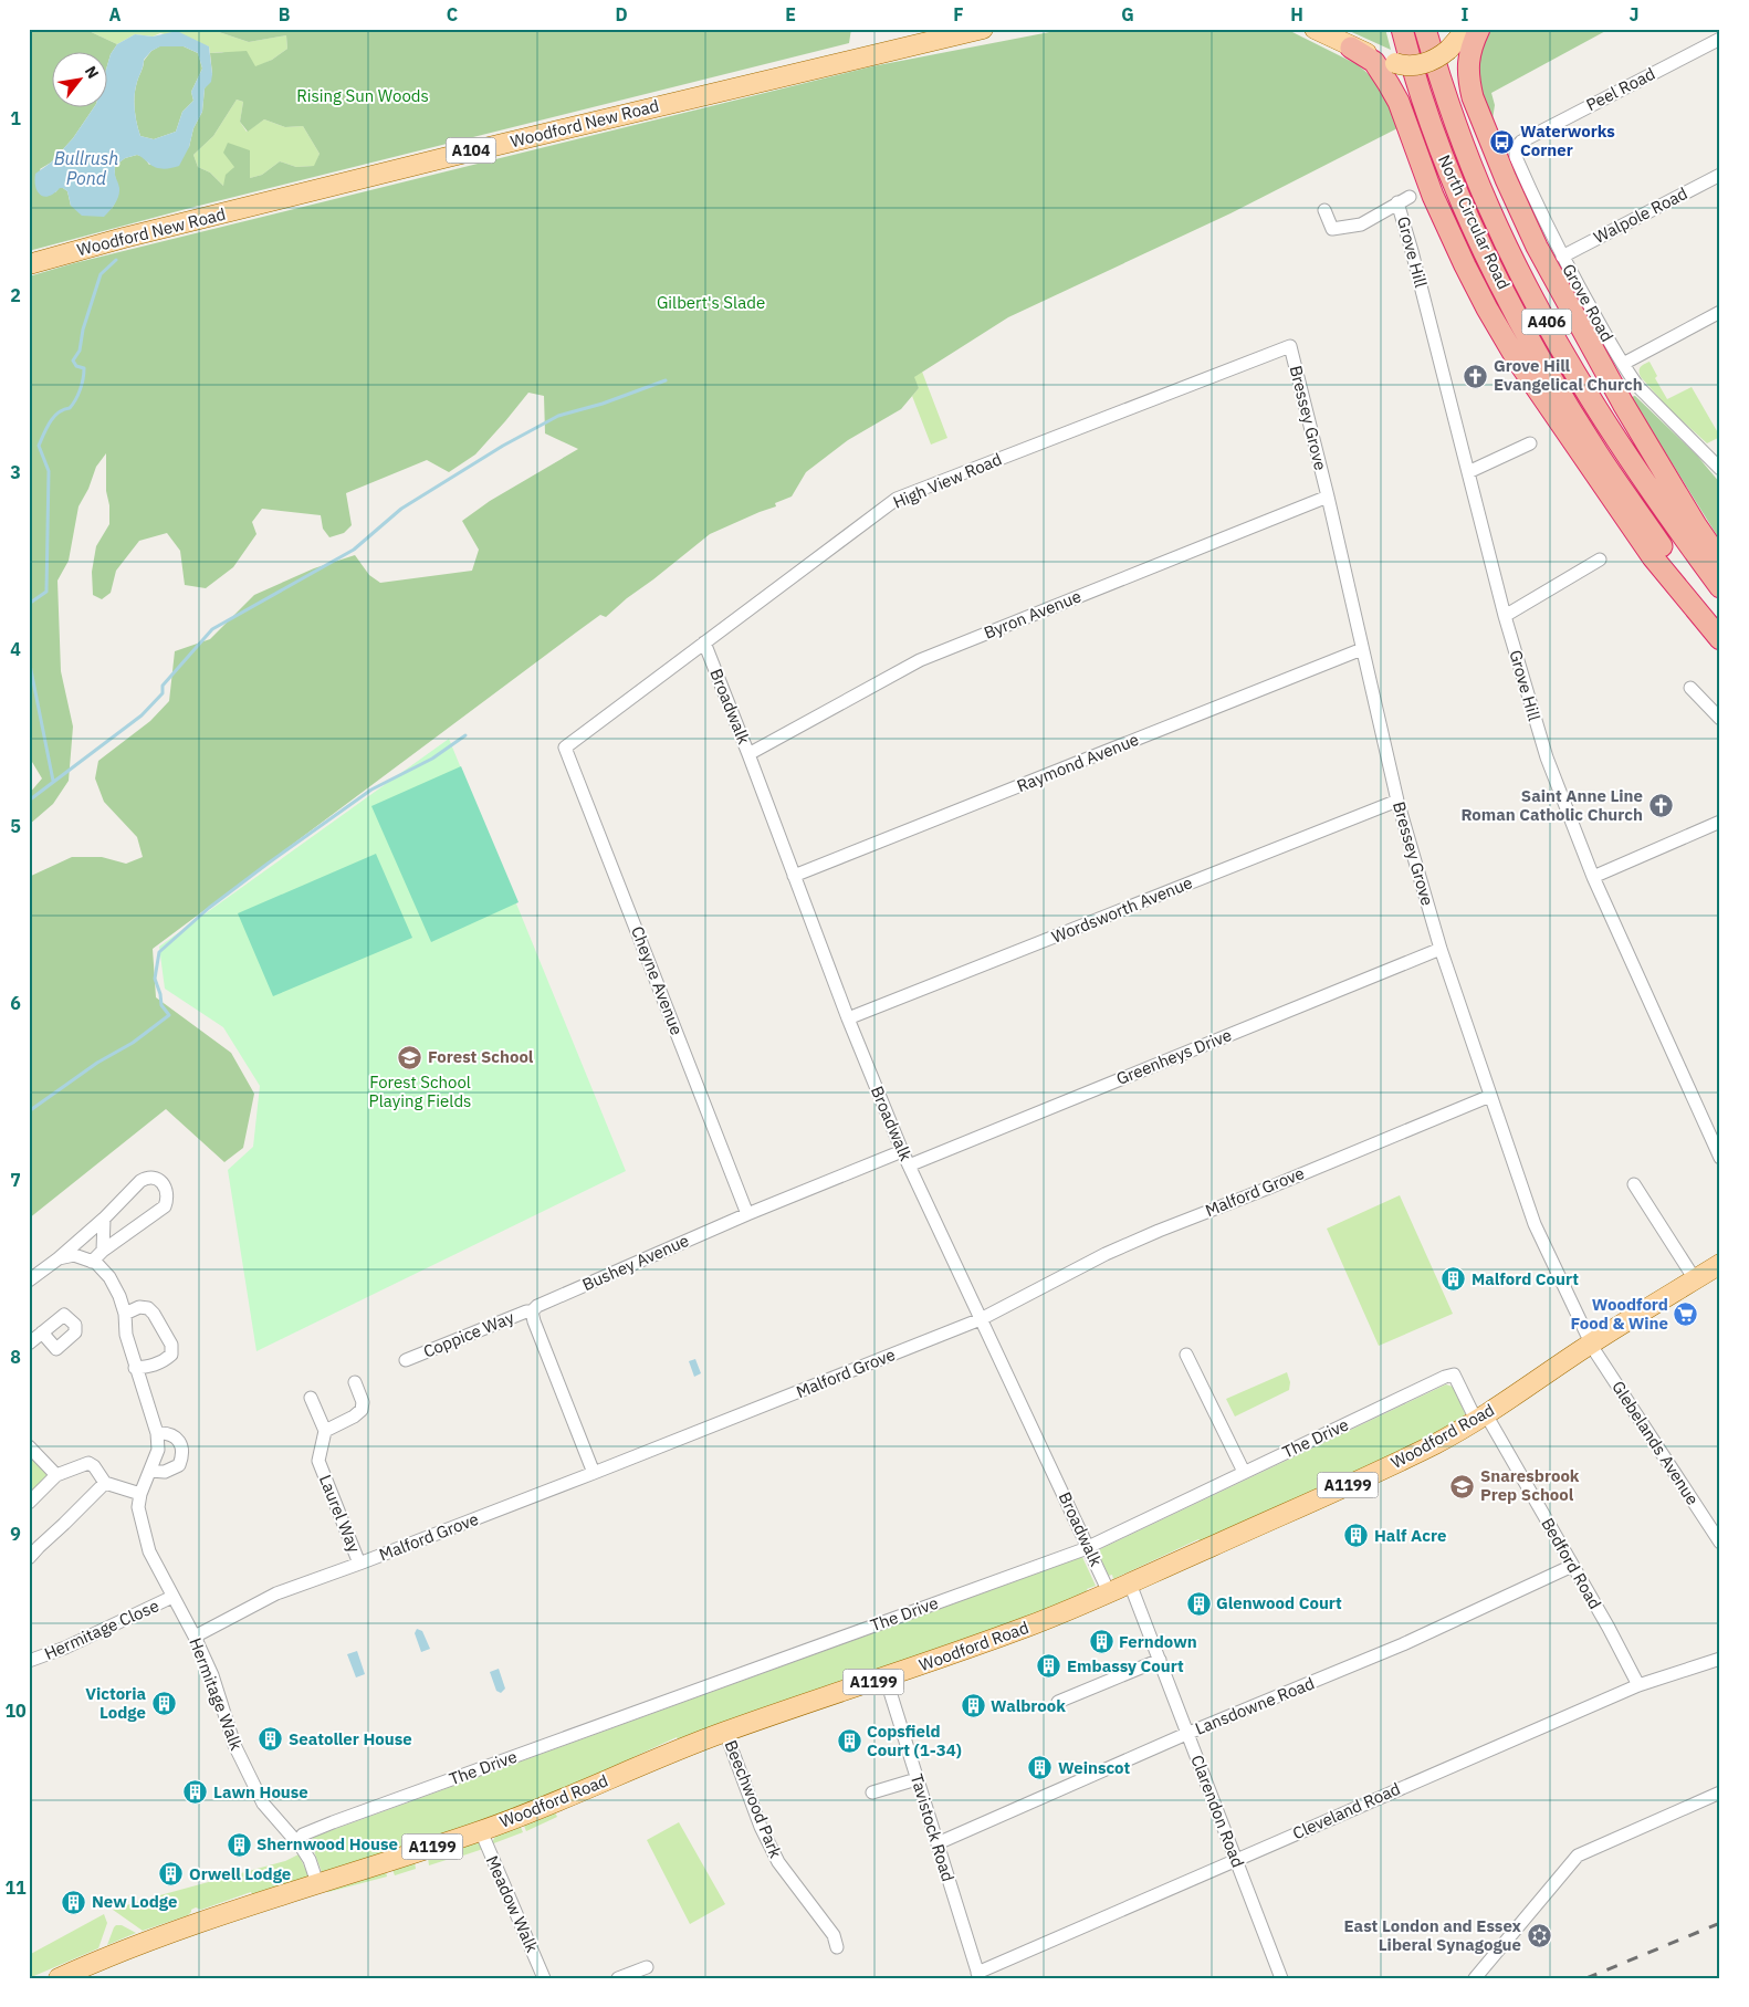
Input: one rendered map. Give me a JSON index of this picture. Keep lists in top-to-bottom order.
{
  "streets": {
    "highway": ["North Circular Road", "A406"],
    "main road": [
      "Woodford New Road",
      "A104",
      "Woodford Road",
      "A1199"
    ],
    "street": [
      "Peel Road",
      "Walpole Road",
      "Grove Hill",
      "Grove Road",
      "Bressey Grove",
      "High View Road",
      "Byron Avenue",
      "Broadwalk",
      "Raymond Avenue",
      "Wordsworth Avenue",
      "Cheyne Avenue",
      "Greenheys Drive",
      "Malford Grove",
      "Bushey Avenue",
      "Coppice Way",
      "The Drive",
      "Glebelands Avenue",
      "Laurel Way",
      "Bedford Road",
      "Hermitage Close",
      "Hermitage Walk",
      "Lansdowne Road",
      "Beechwood Park",
      "Clarendon Road",
      "Cleveland Road",
      "Tavistock Road",
      "Meadow Walk"
    ]
  },
  "crossings": [
    ["Peel Road", "Grove Road"],
    ["Walpole Road", "Grove Road"],
    ["Bressey Grove", "High View Road"],
    ["Bressey Grove", "Byron Avenue"],
    ["Bressey Grove", "Raymond Avenue"],
    ["Bressey Grove", "Wordsworth Avenue"],
    ["Bressey Grove", "Greenheys Drive"],
    ["Bressey Grove", "Malford Grove"],
    ["Bressey Grove", "Woodford Road"],
    ["Bressey Grove", "Glebelands Avenue"],
    ["High View Road", "Broadwalk"],
    ["High View Road", "Cheyne Avenue"],
    ["Byron Avenue", "Broadwalk"],
    ["Broadwalk", "Raymond Avenue"],
    ["Broadwalk", "Wordsworth Avenue"],
    ["Broadwalk", "Greenheys Drive"],
    ["Broadwalk", "Malford Grove"],
    ["Broadwalk", "Bushey Avenue"],
    ["Broadwalk", "Woodford Road"],
    ["Broadwalk", "The Drive"],
    ["Cheyne Avenue", "Bushey Avenue"],
    ["Malford Grove", "Laurel Way"],
    ["Malford Grove", "Hermitage Walk"],
    ["Bushey Avenue", "Coppice Way"],
    ["Woodford Road", "The Drive"],
    ["Woodford Road", "Glebelands Avenue"],
    ["Woodford Road", "Bedford Road"],
    ["Woodford Road", "Hermitage Walk"],
    ["Woodford Road", "Beechwood Park"],
    ["Woodford Road", "Clarendon Road"],
    ["Woodford Road", "Tavistock Road"],
    ["Woodford Road", "Meadow Walk"],
    ["The Drive", "Bedford Road"],
    ["The Drive", "Hermitage Walk"],
    ["Bedford Road", "Lansdowne Road"],
    ["Bedford Road", "Cleveland Road"],
    ["Hermitage Close", "Hermitage Walk"],
    ["Lansdowne Road", "Clarendon Road"],
    ["Lansdowne Road", "Tavistock Road"],
    ["Clarendon Road", "Cleveland Road"],
    ["Cleveland Road", "Tavistock Road"]
  ],
  "water": ["Bullrush Pond"],
  "parks": ["Rising Sun Woods", "Gilbert's Slade", "Forest School Playing Fields"],
  "places": {
    "bus stop": ["Waterworks Corner"],
    "church": ["Grove Hill Evangelical Church", "Saint Anne Line Roman Catholic Church"],
    "school or university": ["Forest School", "Snaresbrook Prep School"],
    "building": [
      "Malford Court",
      "Half Acre",
      "Glenwood Court",
      "Ferndown",
      "Embassy Court",
      "Victoria Lodge",
      "Walbrook",
      "Seatoller House",
      "Copsfield Court (1-34)",
      "Weinscot",
      "Lawn House",
      "Shernwood House",
      "Orwell Lodge",
      "New Lodge"
    ],
    "supermarket": ["Woodford Food & Wine"],
    "synagogue": ["East London and Essex Liberal Synagogue"]
  },
  "north": "top right",
  "grid": {
    "columns": [
      "A",
      "B",
      "C",
      "D",
      "E",
      "F",
      "G",
      "H",
      "I",
      "J"
    ],
    "rows": [
      "1",
      "2",
      "3",
      "4",
      "5",
      "6",
      "7",
      "8",
      "9",
      "10",
      "11"
    ]
  }
}
